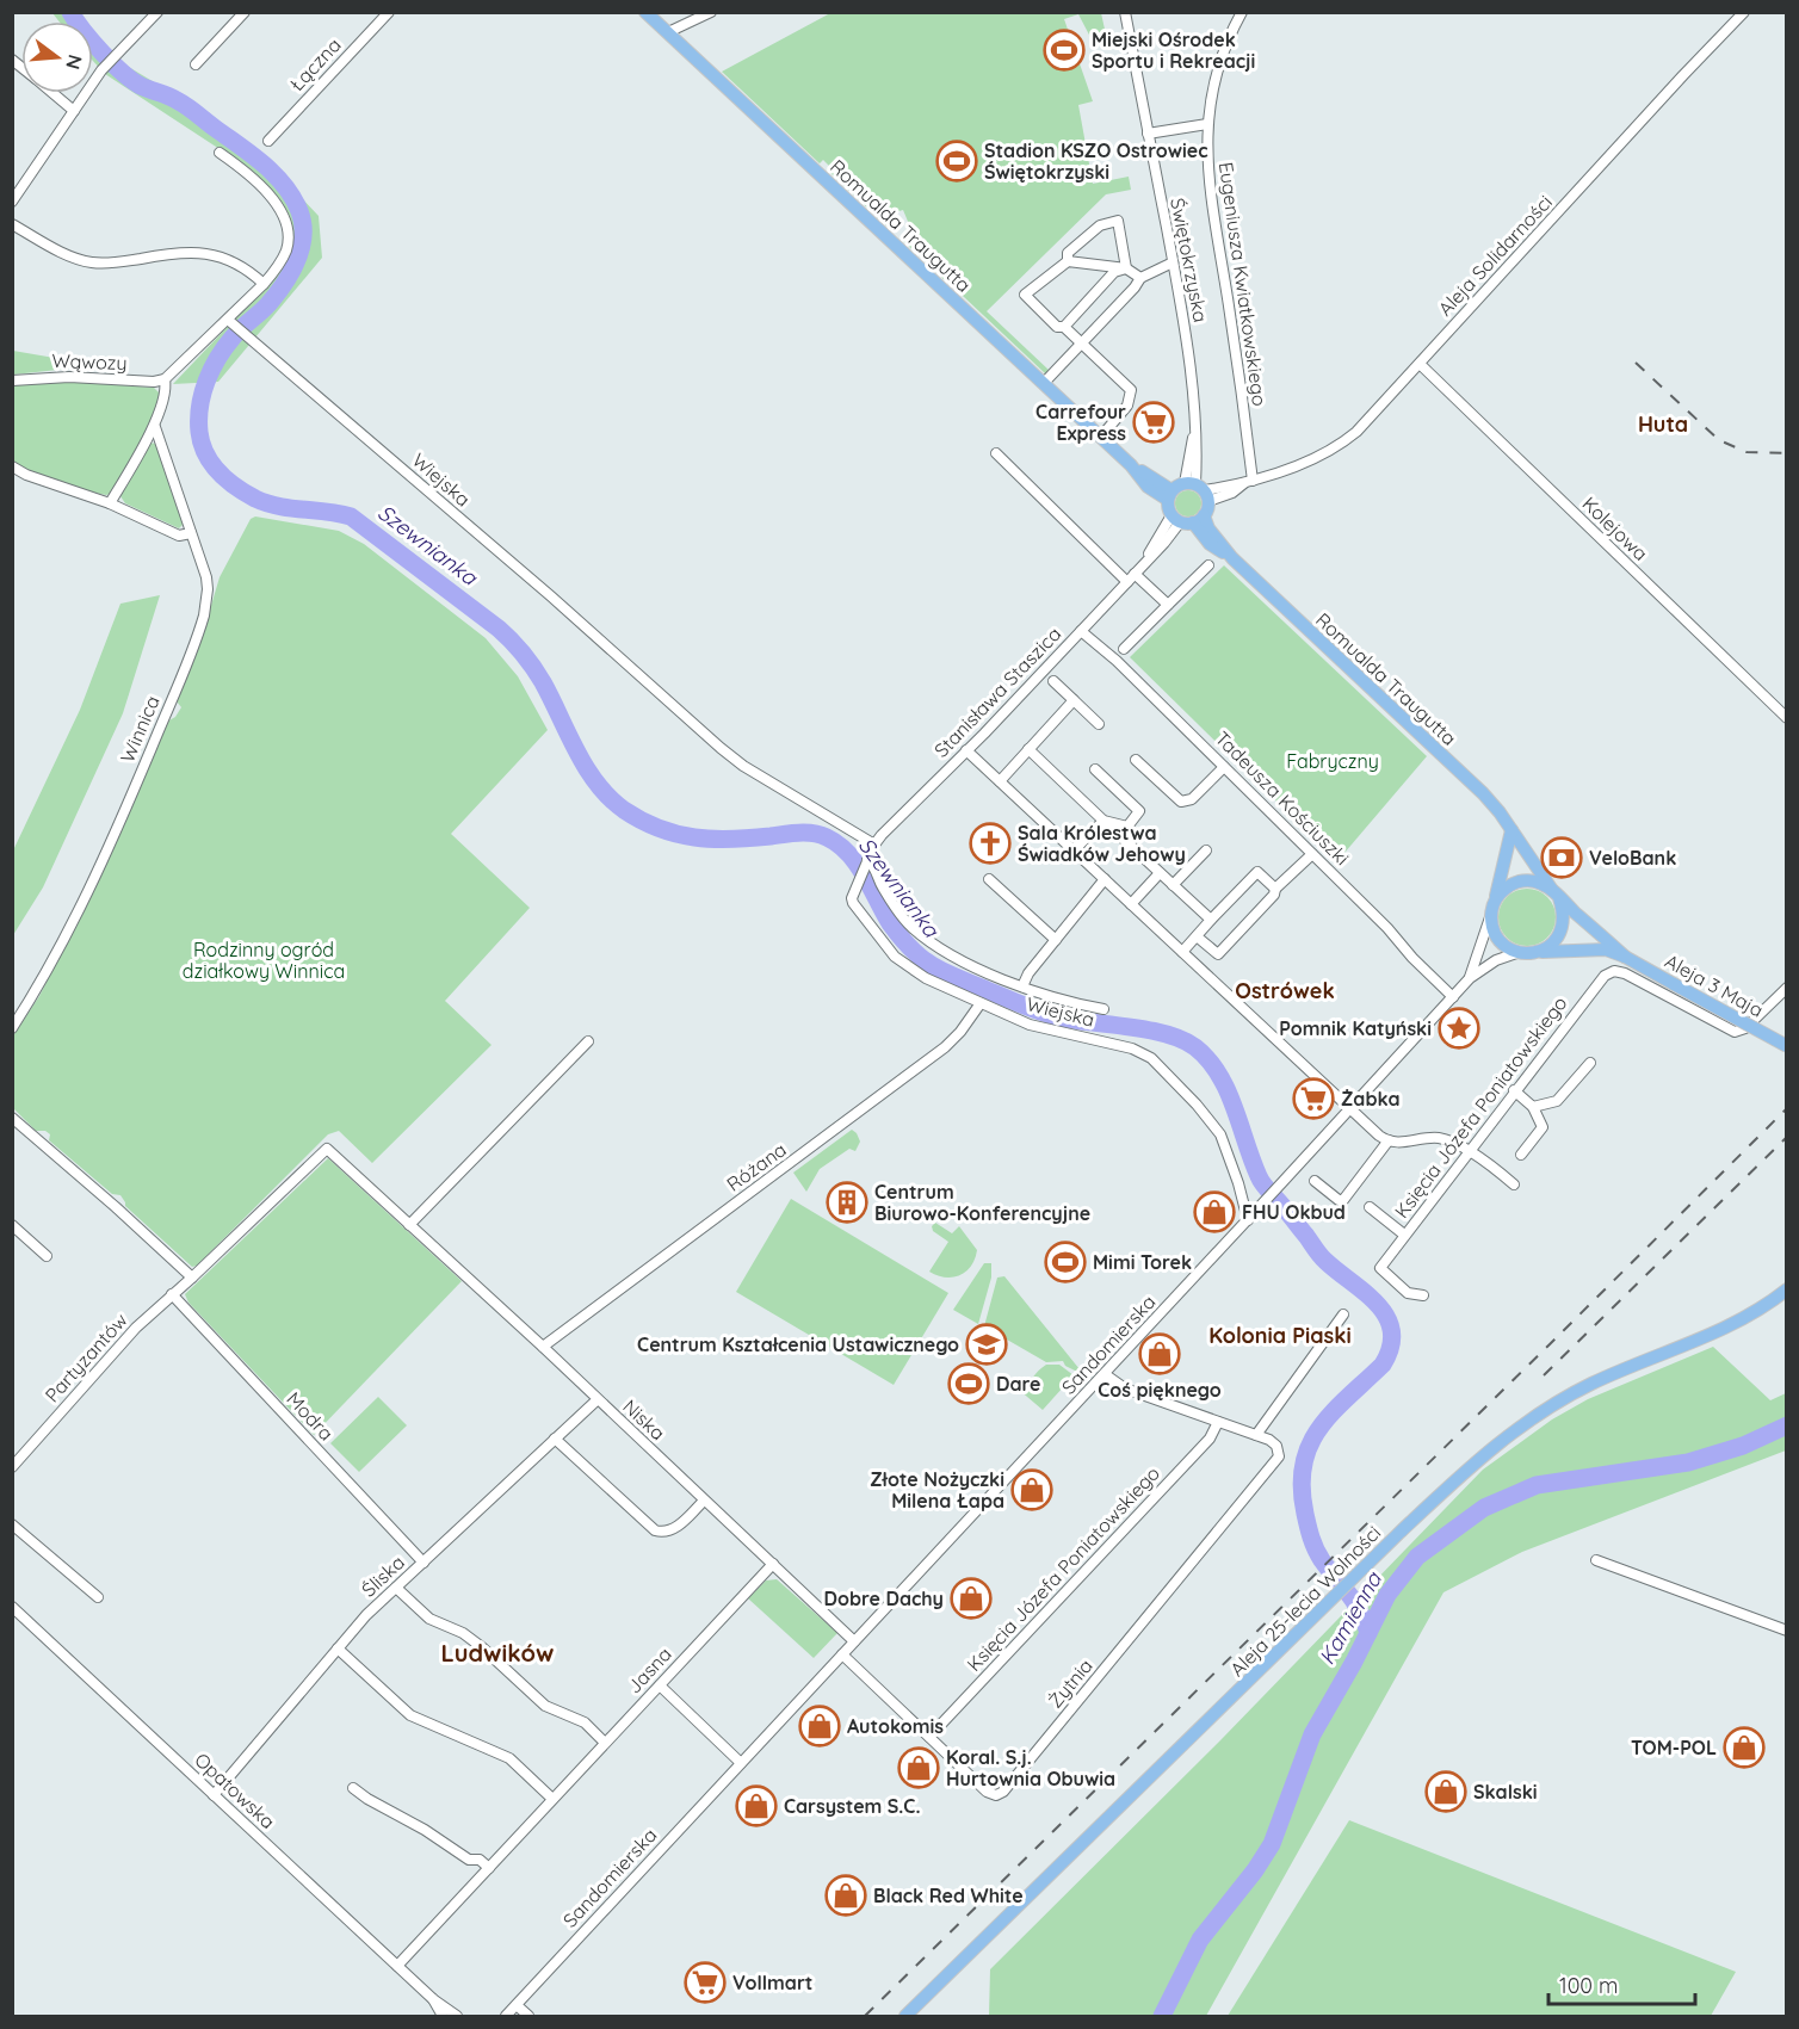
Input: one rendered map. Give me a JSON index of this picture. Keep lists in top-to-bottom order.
{
  "streets": {
    "main road": ["Romualda Traugutta", "Aleja 3 Maja", "Aleja 25-lecia Wolności"],
    "street": [
      "Łączna",
      "Aleja Solidarności",
      "Świętokrzyska",
      "Eugeniusza Kwiatkowskiego",
      "Wąwozy",
      "Wiejska",
      "Kolejowa",
      "Stanisława Staszica",
      "Winnica",
      "Tadeusza Kościuszki",
      "Księcia Józefa Poniatowskiego",
      "Różana",
      "Sandomierska",
      "Partyzantów",
      "Modra",
      "Niska",
      "Śliska",
      "Jasna",
      "Żytnia",
      "Opatowska"
    ]
  },
  "crossings": [
    ["Romualda Traugutta", "Stanisława Staszica"],
    ["Romualda Traugutta", "Aleja 3 Maja"],
    ["Romualda Traugutta", "Sandomierska"],
    ["Aleja Solidarności", "Świętokrzyska"],
    ["Aleja Solidarności", "Eugeniusza Kwiatkowskiego"],
    ["Aleja Solidarności", "Kolejowa"],
    ["Wiejska", "Stanisława Staszica"],
    ["Wiejska", "Różana"],
    ["Wiejska", "Sandomierska"],
    ["Stanisława Staszica", "Tadeusza Kościuszki"],
    ["Tadeusza Kościuszki", "Sandomierska"],
    ["Aleja 3 Maja", "Sandomierska"],
    ["Księcia Józefa Poniatowskiego", "Żytnia"],
    ["Różana", "Niska"],
    ["Sandomierska", "Niska"],
    ["Sandomierska", "Żytnia"],
    ["Partyzantów", "Modra"],
    ["Partyzantów", "Niska"],
    ["Modra", "Śliska"],
    ["Niska", "Śliska"],
    ["Niska", "Jasna"],
    ["Śliska", "Opatowska"],
    ["Jasna", "Opatowska"]
  ],
  "districts": [
    "Huta",
    "Ostrówek",
    "Kolonia Piaski",
    "Ludwików"
  ],
  "water": ["Szewnianka", "Kamienna"],
  "parks": ["Fabryczny", "Rodzinny ogród działkowy Winnica"],
  "places": {
    "sports": [
      "Miejski Ośrodek Sportu i Rekreacji",
      "Stadion KSZO Ostrowiec Świętokrzyski",
      "Mimi Torek",
      "Dare"
    ],
    "supermarket": ["Carrefour Express", "Żabka", "Vollmart"],
    "church": ["Sala Królestwa Świadków Jehowy"],
    "bank": ["VeloBank"],
    "place": ["Pomnik Katyński"],
    "building": ["Centrum Biurowo-Konferencyjne"],
    "shop": [
      "FHU Okbud",
      "Coś pięknego",
      "Złote Nożyczki Milena Łapa",
      "Dobre Dachy",
      "Autokomis",
      "TOM-POL",
      "Koral. S.j. Hurtownia Obuwia",
      "Skalski",
      "Carsystem S.C.",
      "Black Red White"
    ],
    "school or university": ["Centrum Kształcenia Ustawicznego"]
  },
  "scale_bar": "100 m",
  "north": "right"
}
